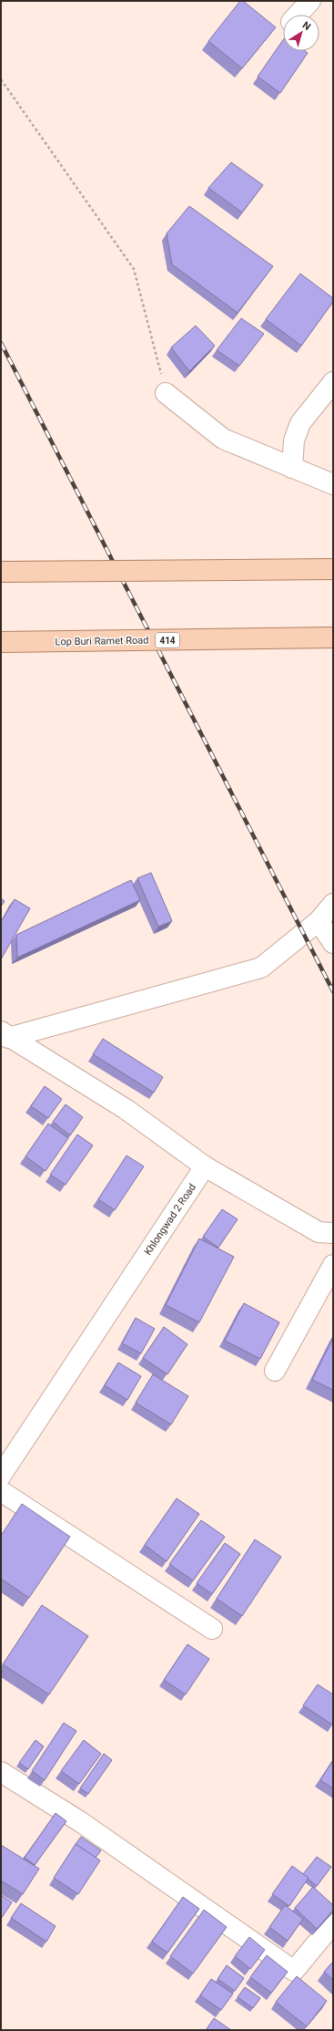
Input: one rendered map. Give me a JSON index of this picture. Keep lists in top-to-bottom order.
{
  "streets": {
    "main road": ["414", "Lop Buri Ramet Road"],
    "street": ["Khlongwad 2 Road"]
  },
  "north": "top right"
}
